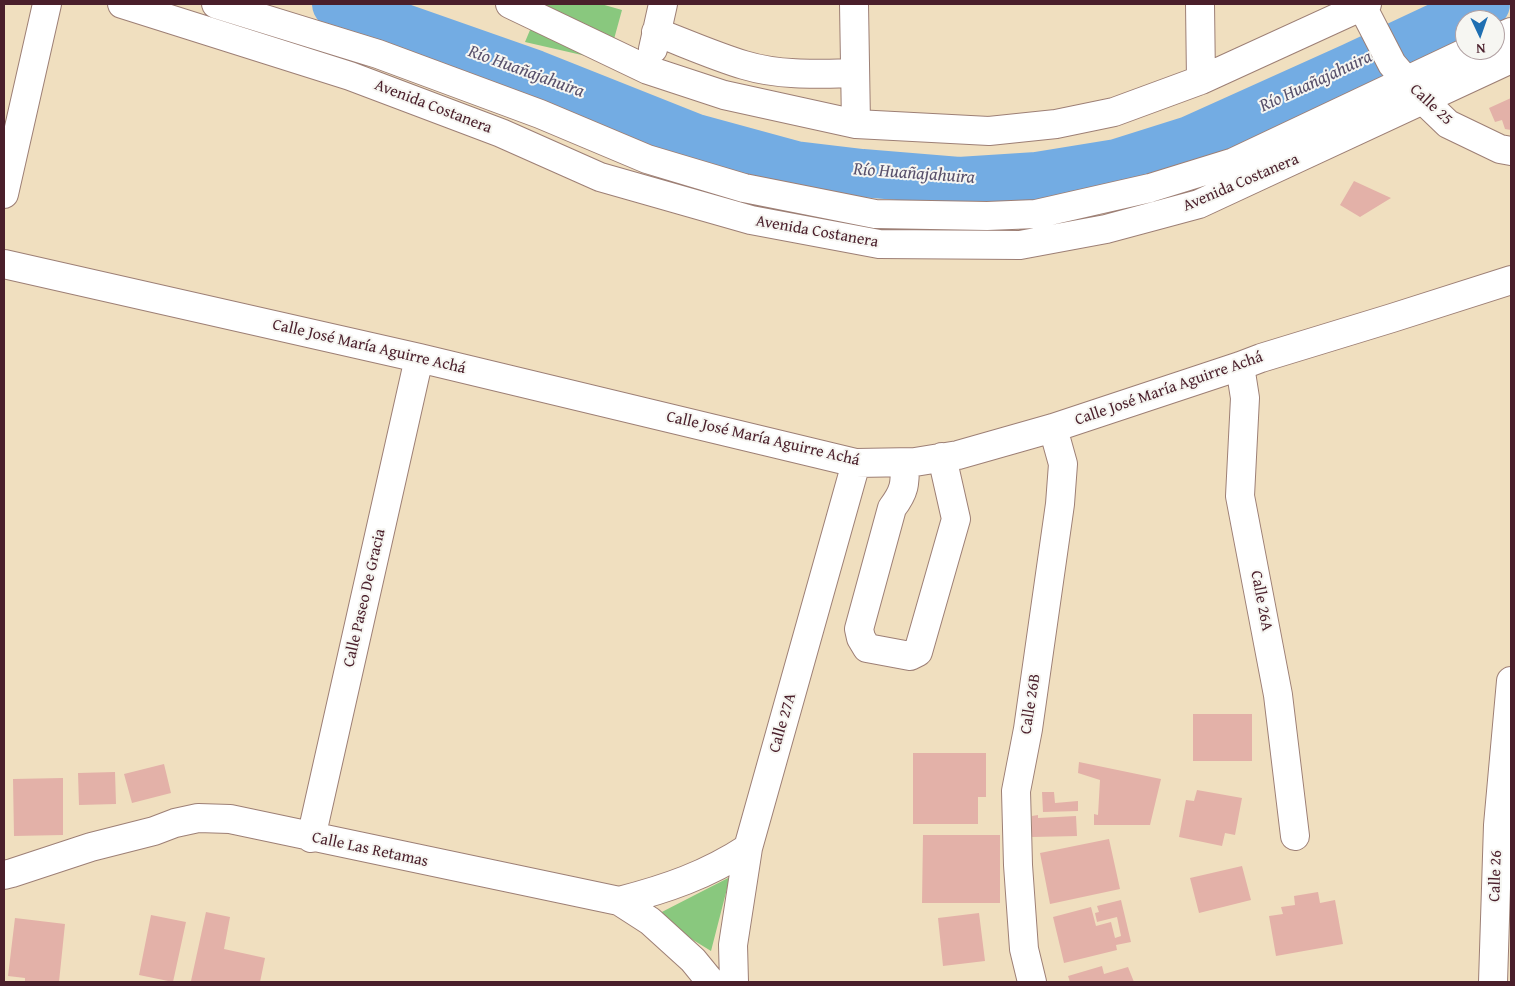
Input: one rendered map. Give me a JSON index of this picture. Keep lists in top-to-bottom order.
{
  "streets": {
    "street": [
      "Calle 25",
      "Avenida Costanera",
      "Calle José María Aguirre Achá",
      "Calle Paseo De Gracia",
      "Calle 26A",
      "Calle 26B",
      "Calle 27A",
      "Calle Las Retamas",
      "Calle 26"
    ]
  },
  "crossings": [
    ["Calle 25", "Avenida Costanera"],
    ["Calle José María Aguirre Achá", "Calle Paseo De Gracia"],
    ["Calle José María Aguirre Achá", "Calle 26A"],
    ["Calle José María Aguirre Achá", "Calle 26B"],
    ["Calle José María Aguirre Achá", "Calle 27A"],
    ["Calle Paseo De Gracia", "Calle Las Retamas"]
  ],
  "water": ["Río Huañajahuira"],
  "north": "bottom"
}
